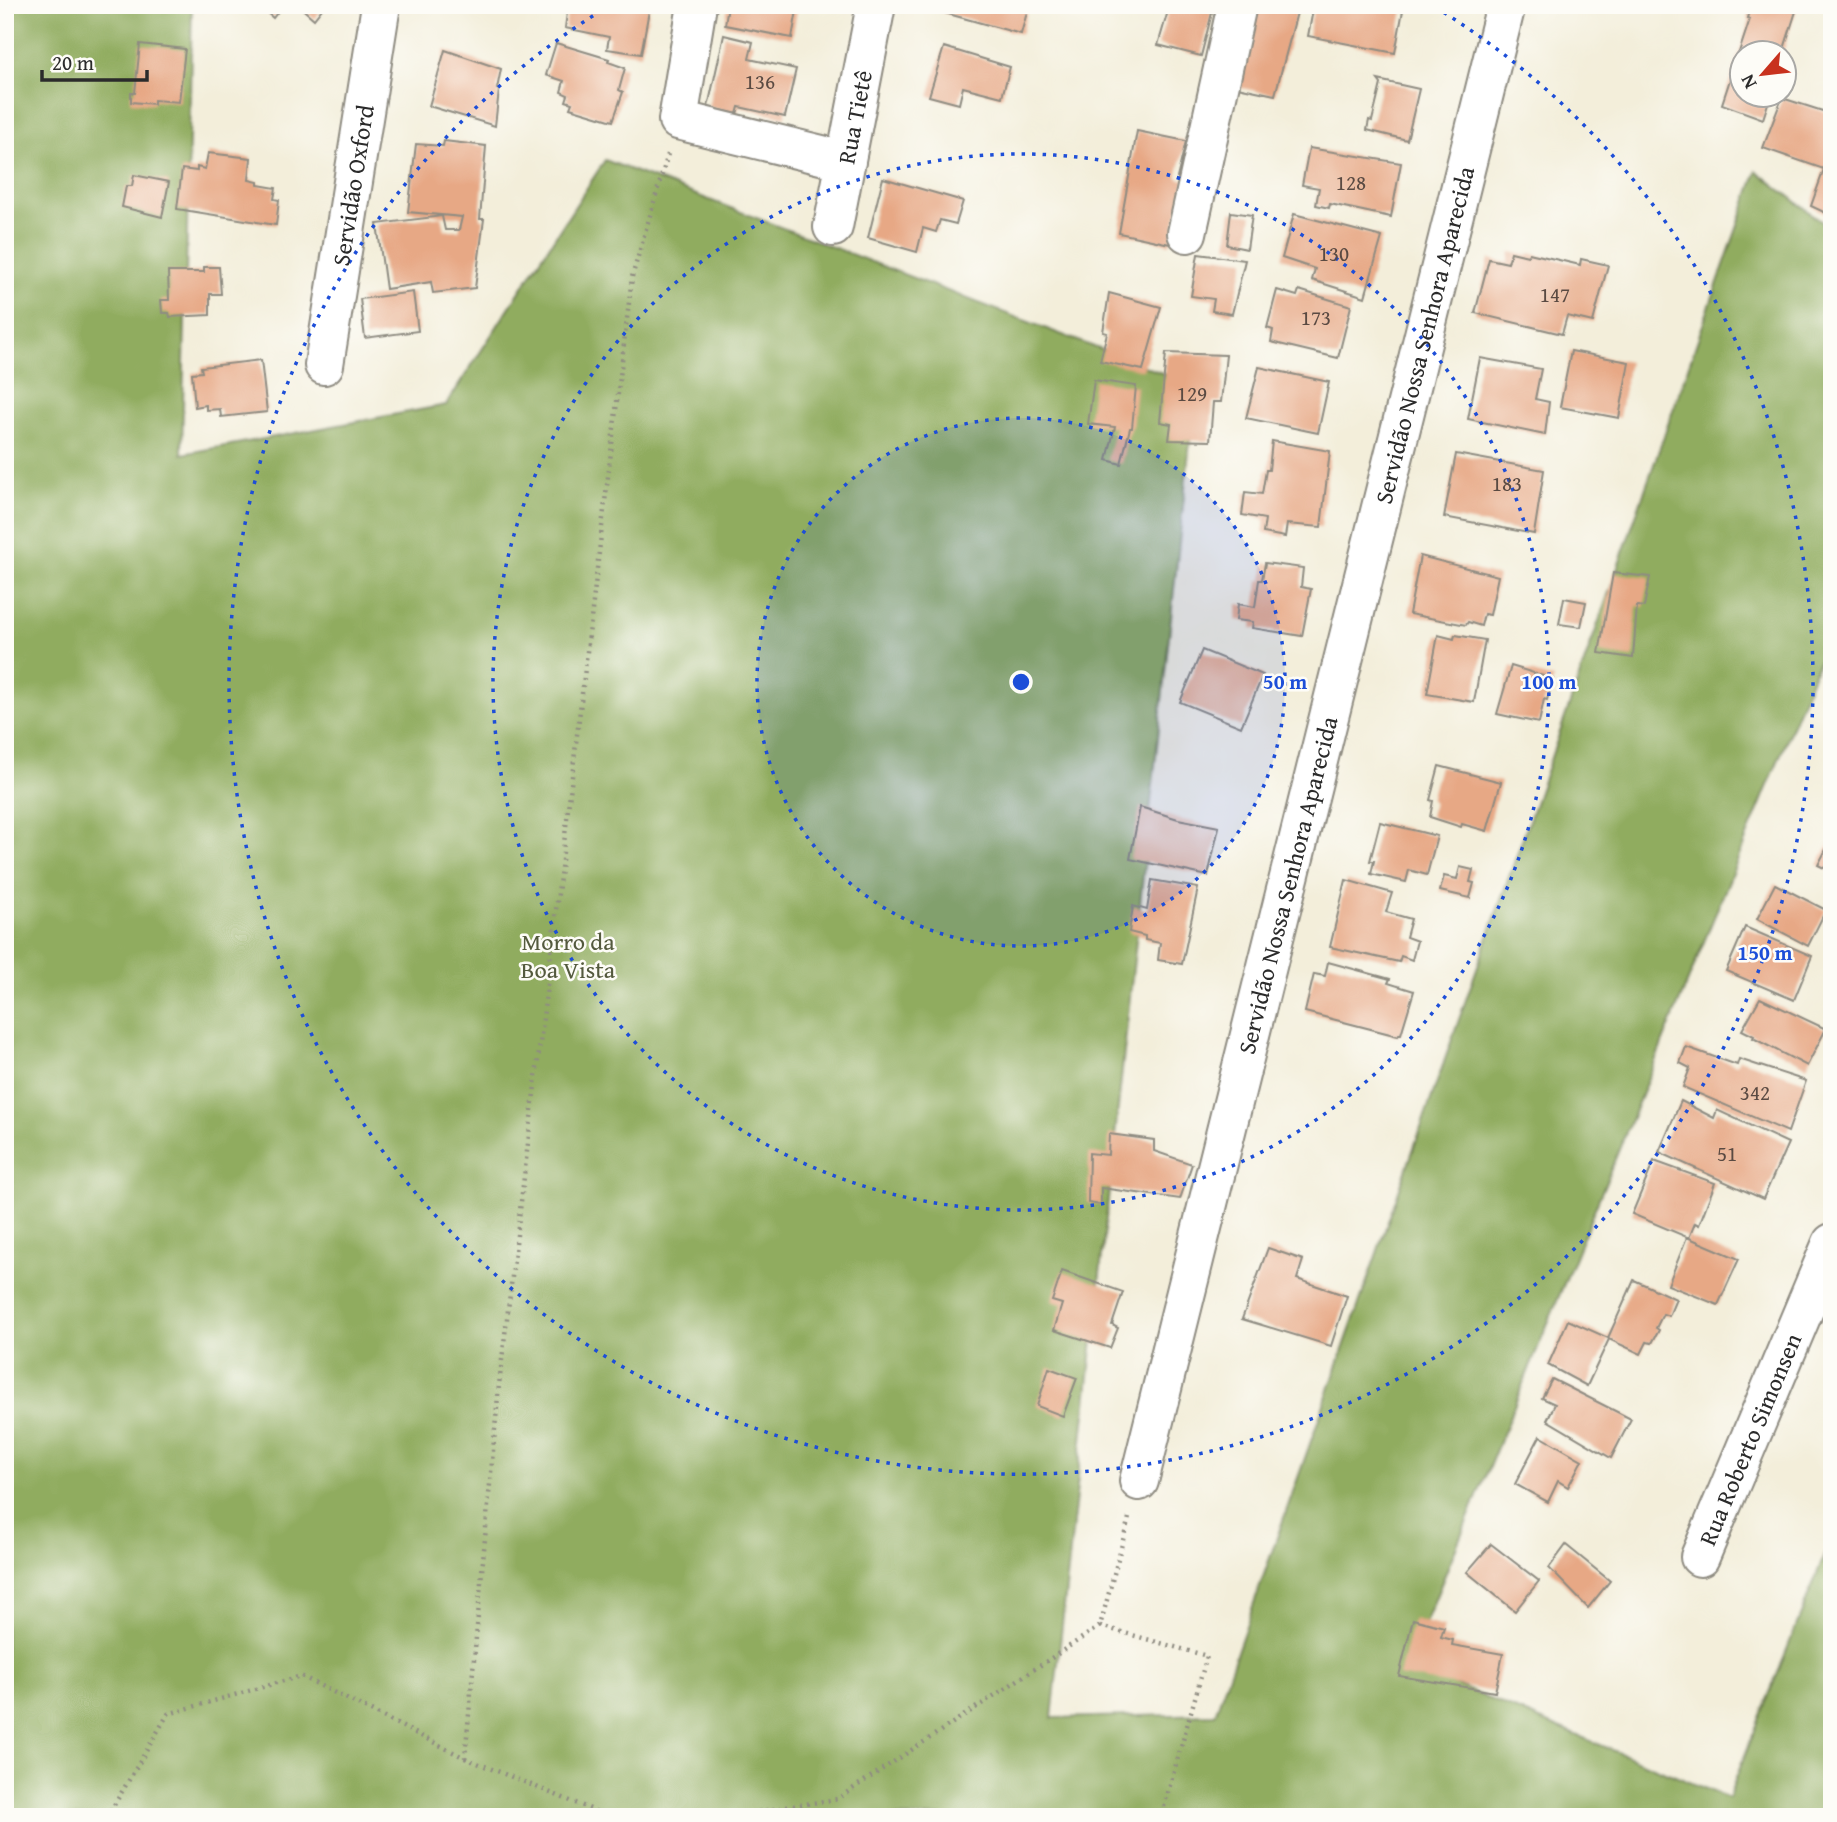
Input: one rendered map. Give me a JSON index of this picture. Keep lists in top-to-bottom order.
{
  "streets": {
    "street": [
      "Rua Tietê",
      "Servidão Oxford",
      "Servidão Nossa Senhora Aparecida",
      "Rua Roberto Simonsen"
    ]
  },
  "parks": ["Morro da Boa Vista"],
  "house_numbers": [
    "136",
    "128",
    "130",
    "147",
    "173",
    "129",
    "183",
    "342",
    "51"
  ],
  "scale_bar": "20 m",
  "north": "bottom left",
  "rings": ["50 m", "100 m", "150 m"]
}
